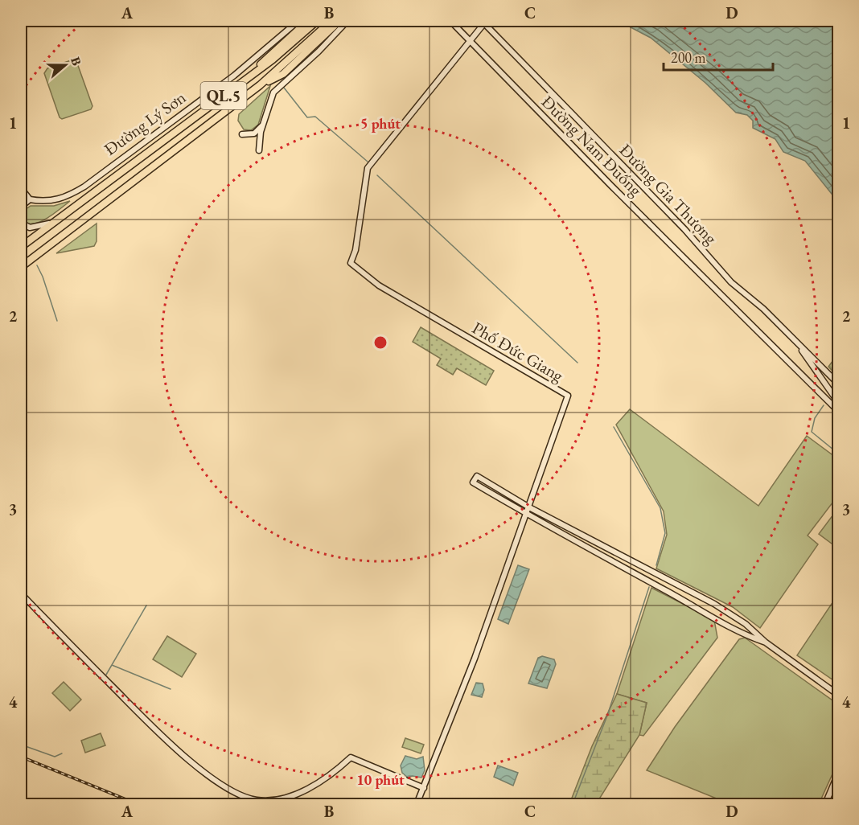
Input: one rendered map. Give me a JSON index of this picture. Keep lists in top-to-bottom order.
{
  "streets": {
    "highway": ["QL.5", "Đường Lý Sơn"],
    "street": ["Đường Nam Đuống", "Đường Gia Thượng", "Phố Đức Giang"]
  },
  "crossings": [
    ["QL.5", "Đường Lý Sơn"],
    ["Đường Nam Đuống", "Phố Đức Giang"],
    ["Đường Gia Thượng", "Phố Đức Giang"]
  ],
  "scale_bar": "200 m",
  "north": "right",
  "grid": {
    "columns": [
      "A",
      "B",
      "C",
      "D"
    ],
    "rows": [
      "1",
      "2",
      "3",
      "4"
    ]
  },
  "rings": ["5 phút", "10 phút"]
}
